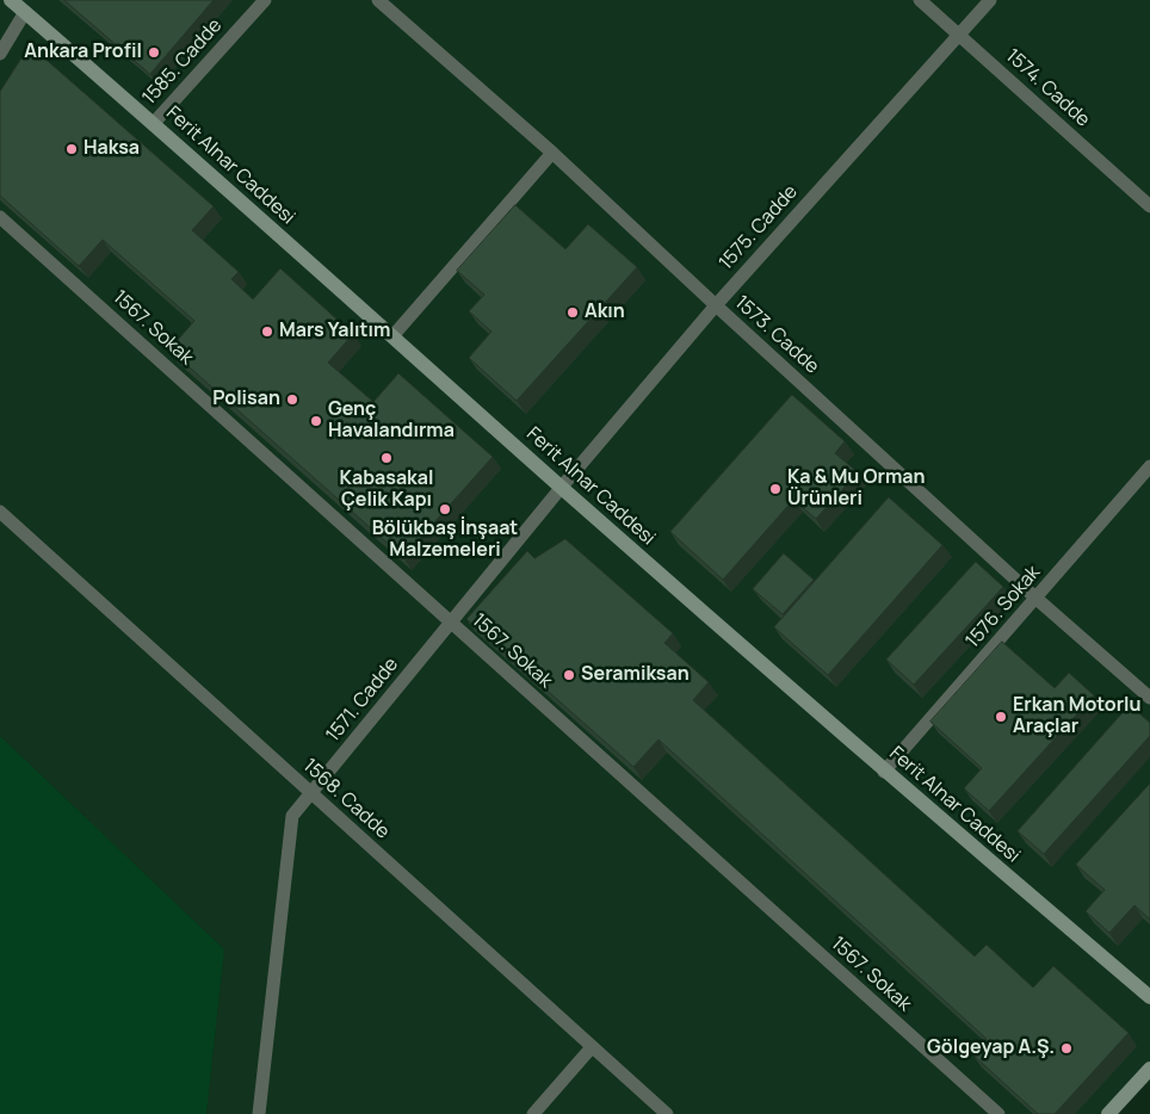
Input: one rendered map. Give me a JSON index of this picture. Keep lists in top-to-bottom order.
{
  "streets": {
    "street": ["Ferit Alnar Caddesi"],
    "lane": [
      "1585. Cadde",
      "1574. Cadde",
      "1575. Cadde",
      "1567. Sokak",
      "1573. Cadde",
      "1576. Sokak",
      "1571. Cadde",
      "1568. Cadde"
    ]
  },
  "crossings": [
    ["1585. Cadde", "Ferit Alnar Caddesi"],
    ["1574. Cadde", "1575. Cadde"],
    ["Ferit Alnar Caddesi", "1575. Cadde"],
    ["Ferit Alnar Caddesi", "1576. Sokak"],
    ["Ferit Alnar Caddesi", "1571. Cadde"],
    ["1575. Cadde", "1573. Cadde"],
    ["1575. Cadde", "1571. Cadde"],
    ["1567. Sokak", "1571. Cadde"],
    ["1573. Cadde", "1576. Sokak"],
    ["1571. Cadde", "1568. Cadde"]
  ],
  "places": [
    "Ankara Profil",
    "Haksa",
    "Akın",
    "Mars Yalıtım",
    "Polisan",
    "Genç Havalandırma",
    "Kabasakal Çelik Kapı",
    "Ka & Mu Orman Ürünleri",
    "Bölükbaş İnşaat Malzemeleri",
    "Seramiksan",
    "Erkan Motorlu Araçlar",
    "Gölgeyap A.Ş."
  ]
}
